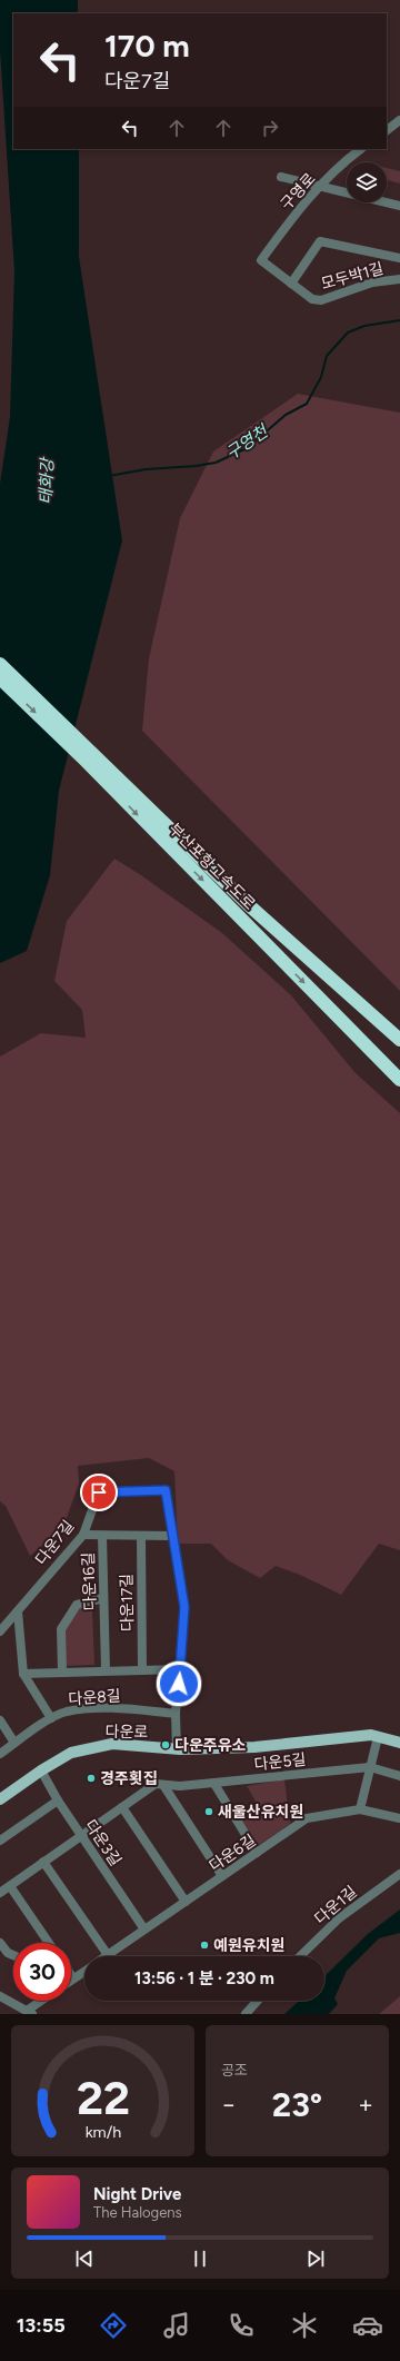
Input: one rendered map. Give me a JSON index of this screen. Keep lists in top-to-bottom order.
{
  "streets": {
    "highway": ["부산포항고속도로"],
    "main road": ["다운로"],
    "street": [
      "구영로",
      "모두박1길",
      "다운7길",
      "다운16길",
      "다운17길",
      "다운8길",
      "다운5길",
      "다운3길",
      "다운6길",
      "다운1길"
    ]
  },
  "crossings": [
    ["구영로", "모두박1길"],
    ["다운7길", "다운16길"],
    ["다운7길", "다운8길"],
    ["다운7길", "다운로"],
    ["다운16길", "다운17길"],
    ["다운로", "다운3길"],
    ["다운5길", "다운3길"],
    ["다운3길", "다운6길"]
  ],
  "water": ["구영천", "태화강"],
  "places": [
    "다운주유소",
    "경주횟집",
    "새울산유치원",
    "예원유치원"
  ],
  "page": {
    "turn": ["170 m", "다운7길"],
    "limit": "30",
    "trip": "13:56 · 1 분 · 230 m",
    "tile": "공조",
    "heat": ["−", "23°", "+"],
    "song": ["Night Drive", "The Halogens"],
    "tabs": "13:55",
    "gauge": ["22", "km/h"]
  }
}
